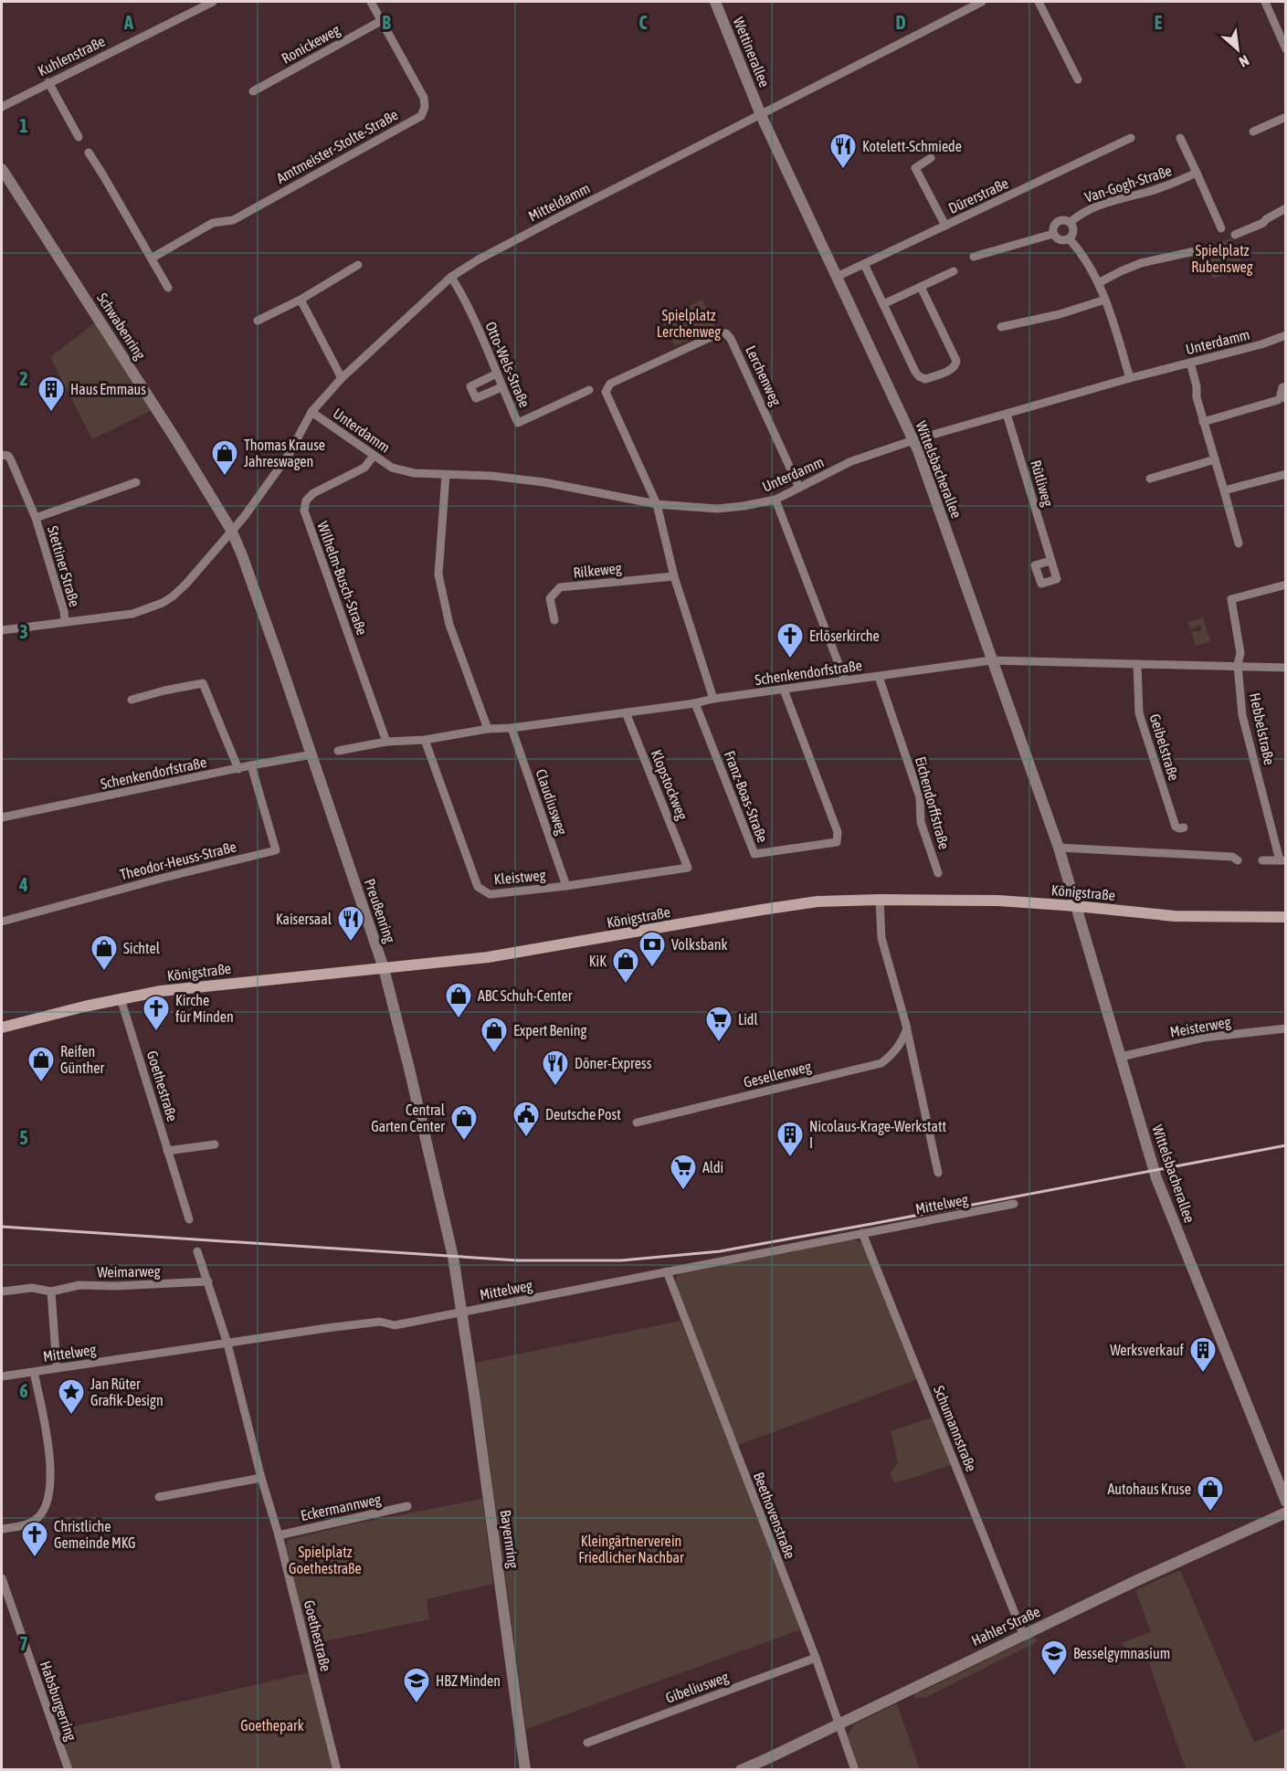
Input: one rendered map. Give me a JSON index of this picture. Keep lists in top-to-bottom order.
{
  "streets": {
    "main road": ["Königstraße"],
    "street": [
      "Ronickeweg",
      "Wettinerallee",
      "Kuhlenstraße",
      "Amtmeister-Stolte-Straße",
      "Van-Gogh-Straße",
      "Dürerstraße",
      "Mitteldamm",
      "Schwabenring",
      "Unterdamm",
      "Otto-Wels-Straße",
      "Lerchenweg",
      "Wittelsbacherallee",
      "Rütliweg",
      "Stettiner Straße",
      "Rilkeweg",
      "Wilhelm-Busch-Straße",
      "Schenkendorfstraße",
      "Hebbelstraße",
      "Geibelstraße",
      "Klopstockweg",
      "Franz-Boas-Straße",
      "Claudiusweg",
      "Eichendorffstraße",
      "Theodor-Heuss-Straße",
      "Kleistweg",
      "Preußenring",
      "Meisterweg",
      "Gesellenweg",
      "Goethestraße",
      "Mittelweg",
      "Weimarweg",
      "Schumannstraße",
      "Eckermannweg",
      "Beethovenstraße",
      "Bayernring",
      "Hahler Straße",
      "Gibeliusweg",
      "Habsburgerring"
    ]
  },
  "crossings": [
    ["Ronickeweg", "Amtmeister-Stolte-Straße"],
    ["Wettinerallee", "Mitteldamm"],
    ["Wettinerallee", "Wittelsbacherallee"],
    ["Dürerstraße", "Wittelsbacherallee"],
    ["Mitteldamm", "Schwabenring"],
    ["Mitteldamm", "Unterdamm"],
    ["Mitteldamm", "Otto-Wels-Straße"],
    ["Mitteldamm", "Wittelsbacherallee"],
    ["Mitteldamm", "Stettiner Straße"],
    ["Mitteldamm", "Preußenring"],
    ["Schwabenring", "Preußenring"],
    ["Unterdamm", "Lerchenweg"],
    ["Unterdamm", "Wittelsbacherallee"],
    ["Unterdamm", "Rütliweg"],
    ["Unterdamm", "Wilhelm-Busch-Straße"],
    ["Wittelsbacherallee", "Schenkendorfstraße"],
    ["Wittelsbacherallee", "Königstraße"],
    ["Wittelsbacherallee", "Meisterweg"],
    ["Wilhelm-Busch-Straße", "Schenkendorfstraße"],
    ["Schenkendorfstraße", "Hebbelstraße"],
    ["Schenkendorfstraße", "Geibelstraße"],
    ["Schenkendorfstraße", "Klopstockweg"],
    ["Schenkendorfstraße", "Franz-Boas-Straße"],
    ["Schenkendorfstraße", "Claudiusweg"],
    ["Schenkendorfstraße", "Eichendorffstraße"],
    ["Schenkendorfstraße", "Theodor-Heuss-Straße"],
    ["Schenkendorfstraße", "Kleistweg"],
    ["Schenkendorfstraße", "Preußenring"],
    ["Klopstockweg", "Kleistweg"],
    ["Claudiusweg", "Kleistweg"],
    ["Königstraße", "Preußenring"],
    ["Königstraße", "Goethestraße"],
    ["Preußenring", "Mittelweg"],
    ["Preußenring", "Bayernring"],
    ["Goethestraße", "Mittelweg"],
    ["Goethestraße", "Weimarweg"],
    ["Goethestraße", "Eckermannweg"],
    ["Mittelweg", "Schumannstraße"],
    ["Mittelweg", "Beethovenstraße"],
    ["Mittelweg", "Bayernring"],
    ["Schumannstraße", "Hahler Straße"],
    ["Beethovenstraße", "Hahler Straße"],
    ["Beethovenstraße", "Gibeliusweg"]
  ],
  "parks": [
    "Spielplatz Rubensweg",
    "Spielplatz Lerchenweg",
    "Kleingärtnerverein Friedlicher Nachbar",
    "Spielplatz Goethestraße",
    "Goethepark"
  ],
  "places": {
    "restaurant": ["Kotelett-Schmiede", "Kaisersaal", "Döner-Express"],
    "building": ["Haus Emmaus", "Nicolaus-Krage-Werkstatt I", "Werksverkauf"],
    "shop": [
      "Thomas Krause Jahreswagen",
      "Sichtel",
      "KiK",
      "ABC Schuh-Center",
      "Expert Bening",
      "Reifen Günther",
      "Central Garten Center",
      "Autohaus Kruse"
    ],
    "church": ["Erlöserkirche", "Kirche für Minden", "Christliche Gemeinde MKG"],
    "bank": ["Volksbank"],
    "supermarket": ["Lidl", "Aldi"],
    "public building": ["Deutsche Post"],
    "place": ["Jan Rüter Grafik-Design"],
    "school or university": ["Besselgymnasium", "HBZ Minden"]
  },
  "north": "bottom right",
  "grid": {
    "columns": [
      "A",
      "B",
      "C",
      "D",
      "E"
    ],
    "rows": [
      "1",
      "2",
      "3",
      "4",
      "5",
      "6",
      "7"
    ]
  }
}
